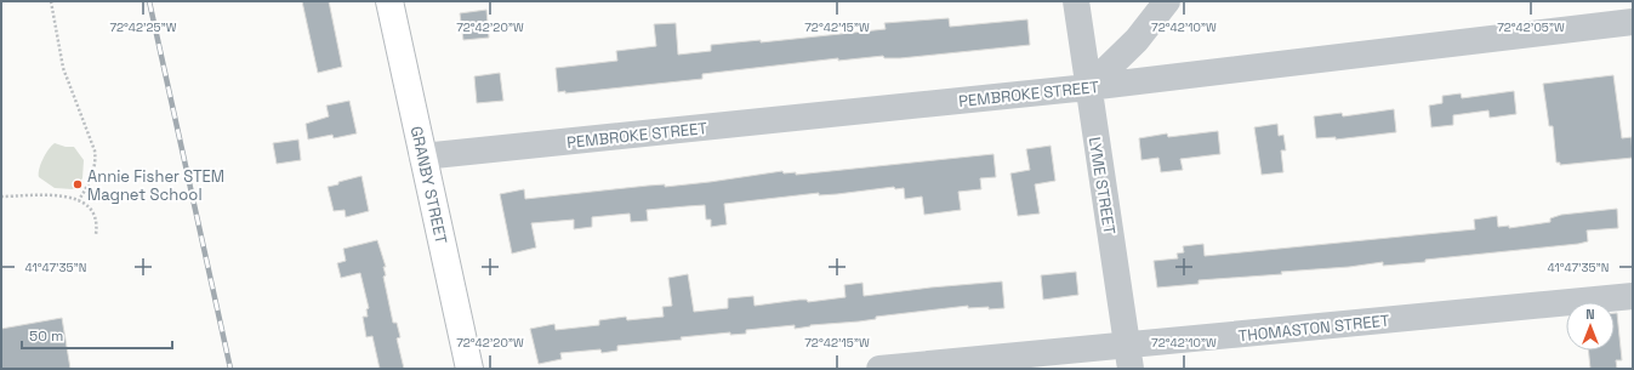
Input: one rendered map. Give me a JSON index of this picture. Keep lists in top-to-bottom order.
{
  "streets": {
    "main road": ["GRANBY STREET"],
    "street": ["PEMBROKE STREET", "LYME STREET", "THOMASTON STREET"]
  },
  "crossings": [
    ["PEMBROKE STREET", "GRANBY STREET"],
    ["PEMBROKE STREET", "LYME STREET"],
    ["LYME STREET", "THOMASTON STREET"]
  ],
  "places": ["Annie Fisher STEM Magnet School"],
  "scale_bar": "50 m",
  "north": "top",
  "coordinates": [
    "72°42'25\"W",
    "72°42'20\"W",
    "72°42'15\"W",
    "72°42'10\"W",
    "72°42'05\"W",
    "41°47'35\"N"
  ]
}
